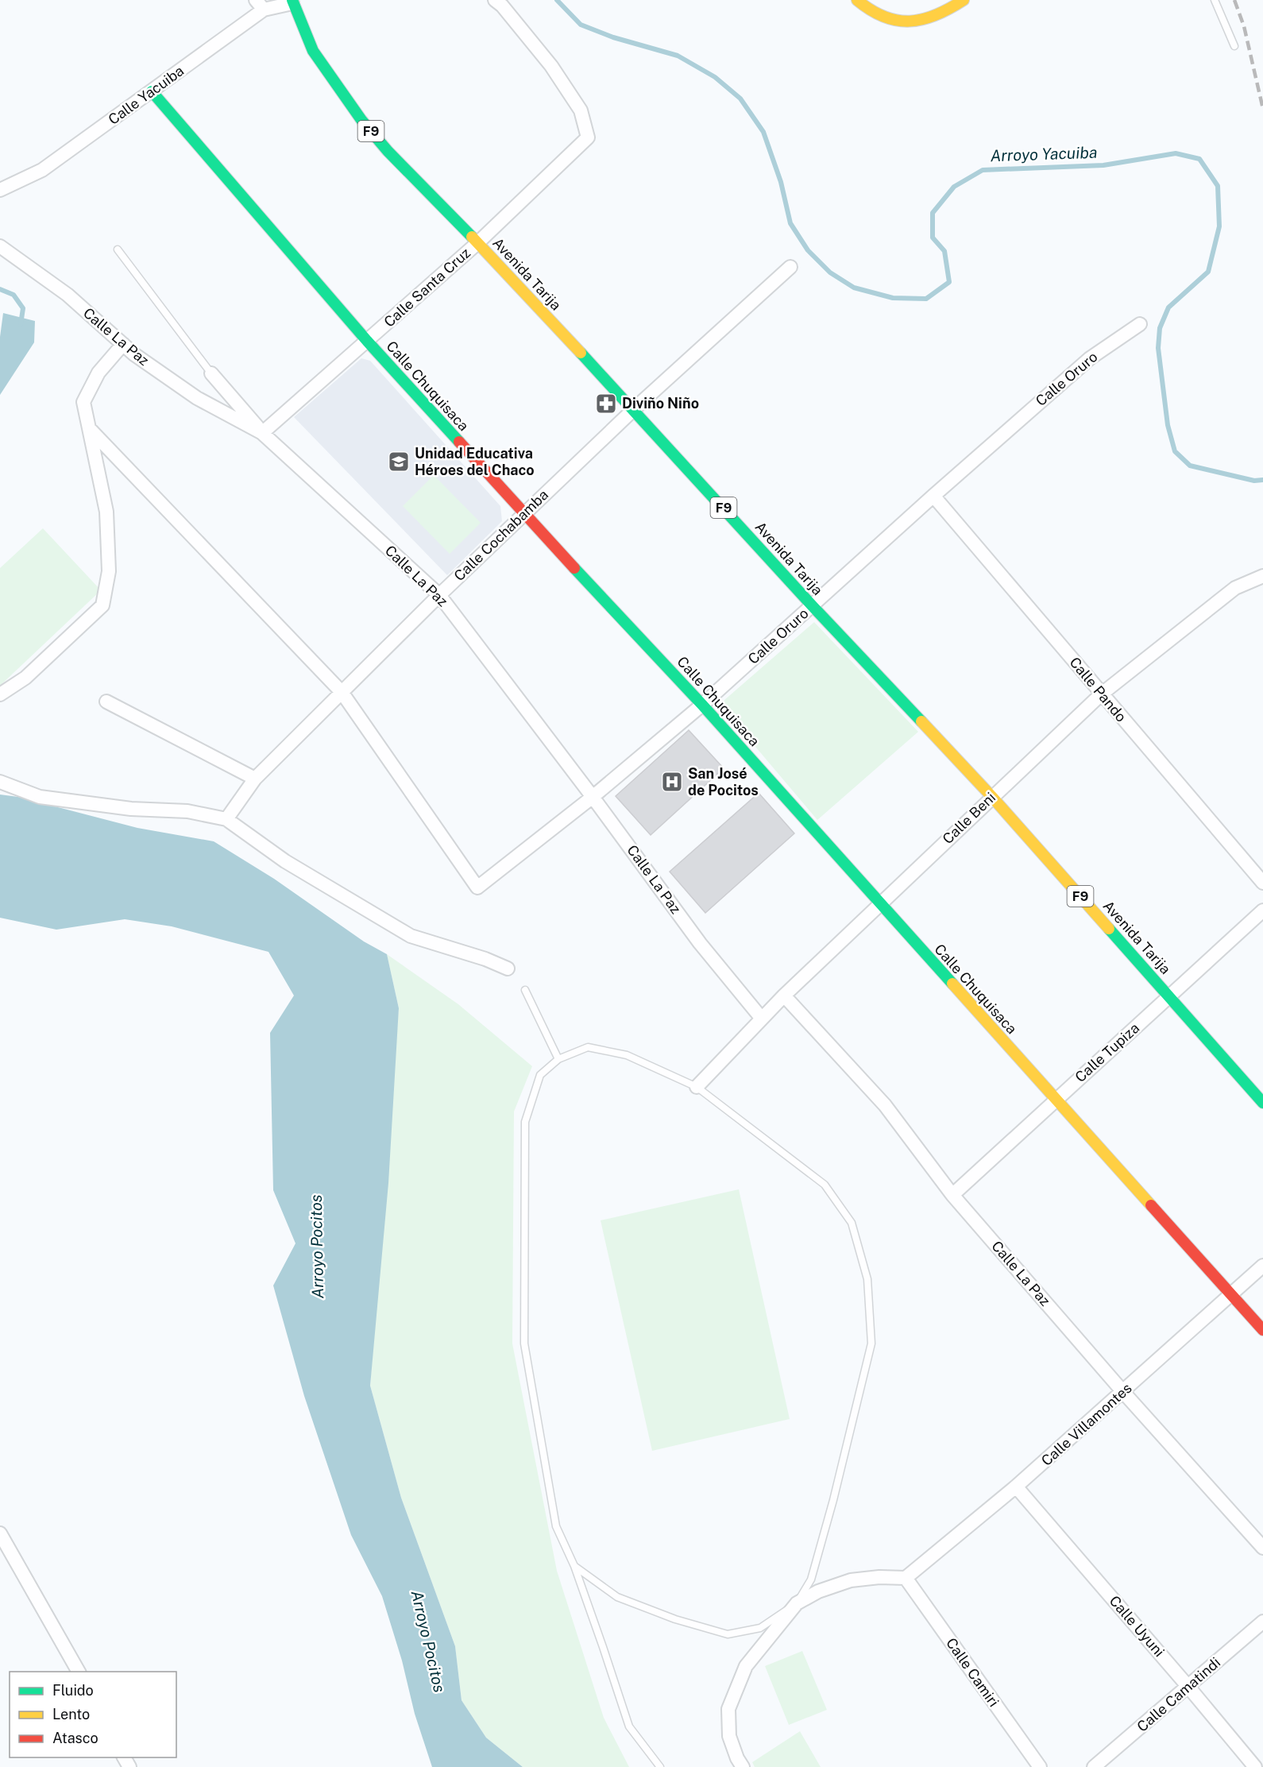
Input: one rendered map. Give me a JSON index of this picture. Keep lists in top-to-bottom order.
{
  "streets": {
    "main road": ["F9", "Avenida Tarija", "Calle Chuquisaca"],
    "street": [
      "Calle Yacuiba",
      "Calle Santa Cruz",
      "Calle La Paz",
      "Calle Oruro",
      "Calle Cochabamba",
      "Calle Pando",
      "Calle Beni",
      "Calle Tupiza",
      "Calle Villamontes",
      "Calle Uyuni",
      "Calle Camiri",
      "Calle Camatindi"
    ]
  },
  "crossings": [
    ["Calle Yacuiba", "Avenida Tarija"],
    ["Calle Yacuiba", "Calle Chuquisaca"],
    ["Avenida Tarija", "Calle Santa Cruz"],
    ["Avenida Tarija", "Calle Oruro"],
    ["Avenida Tarija", "Calle Cochabamba"],
    ["Avenida Tarija", "Calle Beni"],
    ["Avenida Tarija", "Calle Tupiza"],
    ["Calle Santa Cruz", "Calle La Paz"],
    ["Calle Santa Cruz", "Calle Chuquisaca"],
    ["Calle La Paz", "Calle Oruro"],
    ["Calle La Paz", "Calle Cochabamba"],
    ["Calle La Paz", "Calle Beni"],
    ["Calle La Paz", "Calle Tupiza"],
    ["Calle La Paz", "Calle Villamontes"],
    ["Calle Oruro", "Calle Chuquisaca"],
    ["Calle Oruro", "Calle Cochabamba"],
    ["Calle Oruro", "Calle Pando"],
    ["Calle Chuquisaca", "Calle Cochabamba"],
    ["Calle Chuquisaca", "Calle Beni"],
    ["Calle Chuquisaca", "Calle Tupiza"],
    ["Calle Chuquisaca", "Calle Villamontes"],
    ["Calle Pando", "Calle Beni"],
    ["Calle Villamontes", "Calle Uyuni"],
    ["Calle Villamontes", "Calle Camiri"],
    ["Calle Uyuni", "Calle Camatindi"]
  ],
  "water": ["Arroyo Yacuiba", "Arroyo Pocitos"],
  "places": {
    "pharmacy": ["Diviño Niño"],
    "school or university": ["Unidad Educativa Héroes del Chaco"],
    "hospital": ["San José de Pocitos"]
  },
  "legend": ["Fluido", "Lento", "Atasco"]
}
